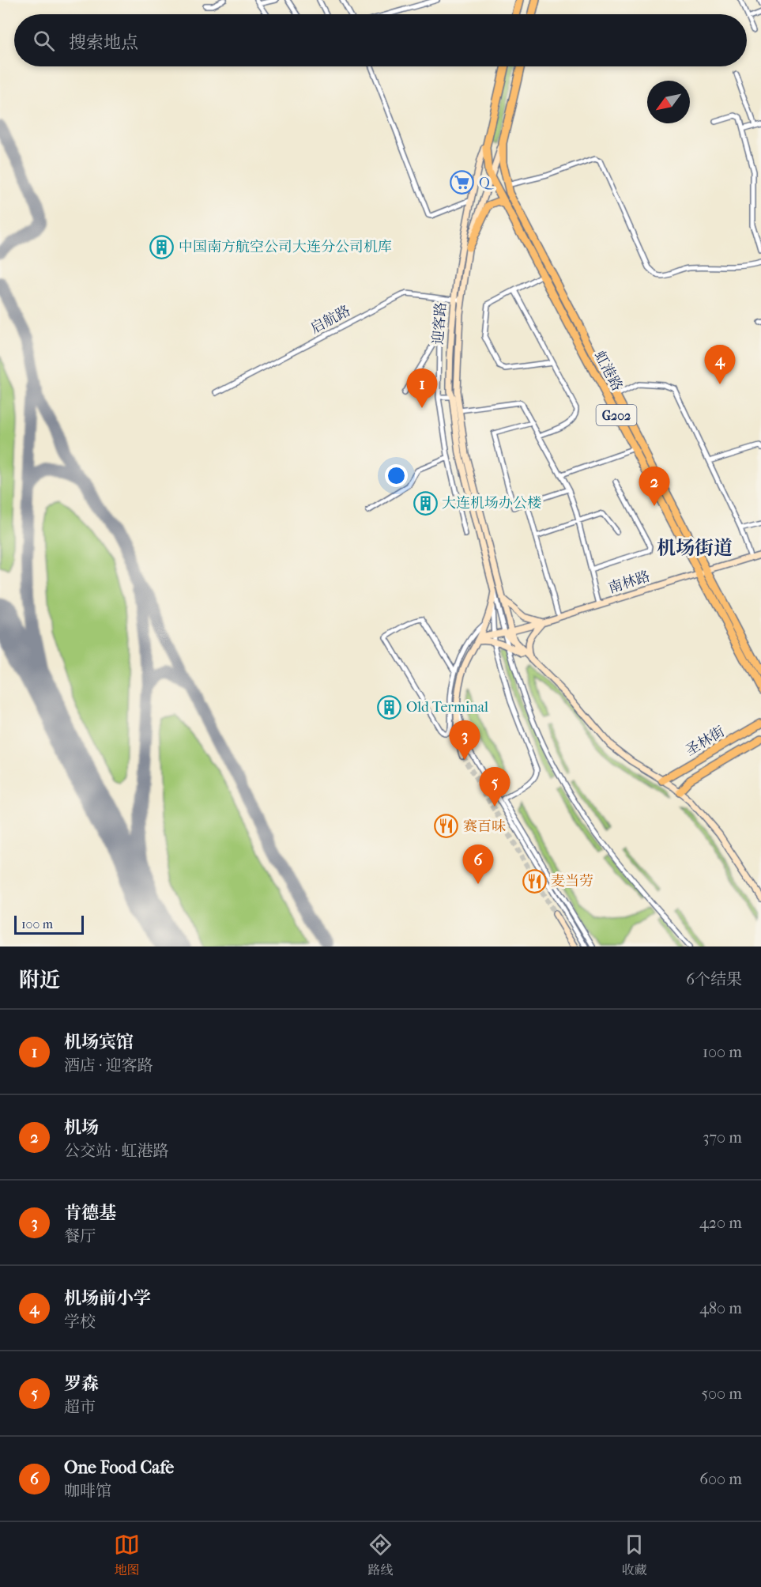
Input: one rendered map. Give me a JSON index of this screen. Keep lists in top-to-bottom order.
{
  "streets": {
    "highway": [
      "迎客路",
      "虹港路",
      "G202",
      "圣林街"
    ],
    "main road": ["南林路"],
    "street": ["启航路"]
  },
  "crossings": [
    ["启航路", "迎客路"],
    ["迎客路", "虹港路"],
    ["迎客路", "南林路"],
    ["虹港路", "南林路"]
  ],
  "districts": ["机场街道"],
  "places": {
    "supermarket": ["Q"],
    "building": ["中国南方航空公司大连分公司机库", "大连机场办公楼", "Old Terminal"],
    "restaurant": ["赛百味", "麦当劳"]
  },
  "scale_bar": "100 m",
  "north": "bottom left",
  "page": {
    "search": "搜索地点",
    "pins": [
      "4",
      "1",
      "2",
      "3",
      "5",
      "6"
    ],
    "scale": "100 m",
    "heading": ["附近", "6个结果"],
    "list": [
      {
        "mark": "1",
        "name": "机场宾馆",
        "note": "酒店 · 迎客路",
        "value": "100 m"
      },
      {
        "mark": "2",
        "name": "机场",
        "note": "公交站 · 虹港路",
        "value": "370 m"
      },
      {
        "mark": "3",
        "name": "肯德基",
        "note": "餐厅",
        "value": "420 m"
      },
      {
        "mark": "4",
        "name": "机场前小学",
        "note": "学校",
        "value": "480 m"
      },
      {
        "mark": "5",
        "name": "罗森",
        "note": "超市",
        "value": "500 m"
      },
      {
        "mark": "6",
        "name": "One Food Cafe",
        "note": "咖啡馆",
        "value": "600 m"
      }
    ],
    "nav": ["地图", "路线", "收藏"]
  }
}
